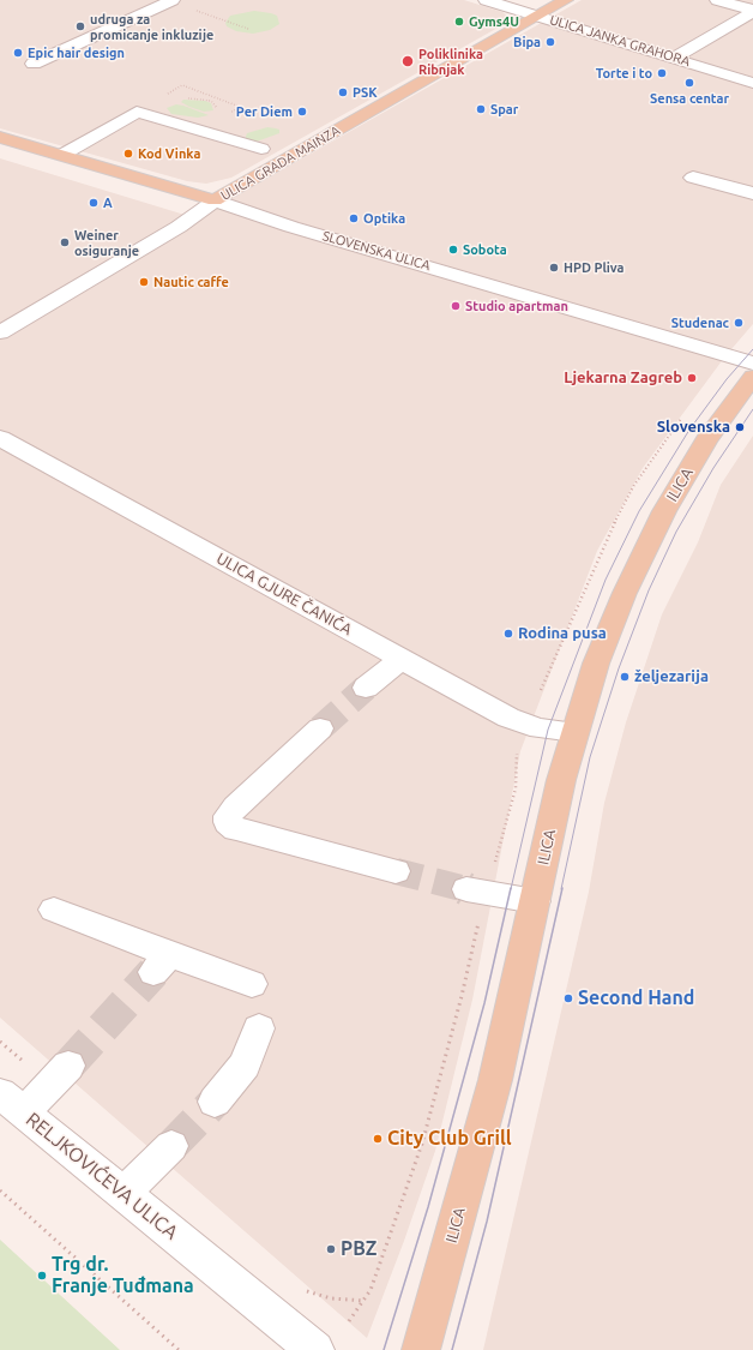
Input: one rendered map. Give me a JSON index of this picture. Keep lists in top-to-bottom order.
{
  "streets": {
    "main road": ["ULICA GRADA MAINZA", "SLOVENSKA ULICA", "ILICA"],
    "street": ["ULICA JANKA GRAHORA", "ULICA GJURE ČANIĆA", "RELJKOVIĆEVA ULICA"]
  },
  "crossings": [
    ["ULICA JANKA GRAHORA", "ULICA GRADA MAINZA"],
    ["ULICA GRADA MAINZA", "SLOVENSKA ULICA"],
    ["ILICA", "ULICA GJURE ČANIĆA"]
  ],
  "places": [
    "Gyms4U",
    "udruga za promicanje inkluzije",
    "Bipa",
    "Epic hair design",
    "Poliklinika Ribnjak",
    "Torte i to",
    "Sensa centar",
    "PSK",
    "Spar",
    "Per Diem",
    "Kod Vinka",
    "A",
    "Optika",
    "Weiner osiguranje",
    "Sobota",
    "HPD Pliva",
    "Nautic caffe",
    "Studio apartman",
    "Studenac",
    "Ljekarna Zagreb",
    "Slovenska",
    "Rodina pusa",
    "željezarija",
    "Second Hand",
    "City Club Grill",
    "PBZ",
    "Trg dr. Franje Tuđmana"
  ]
}
